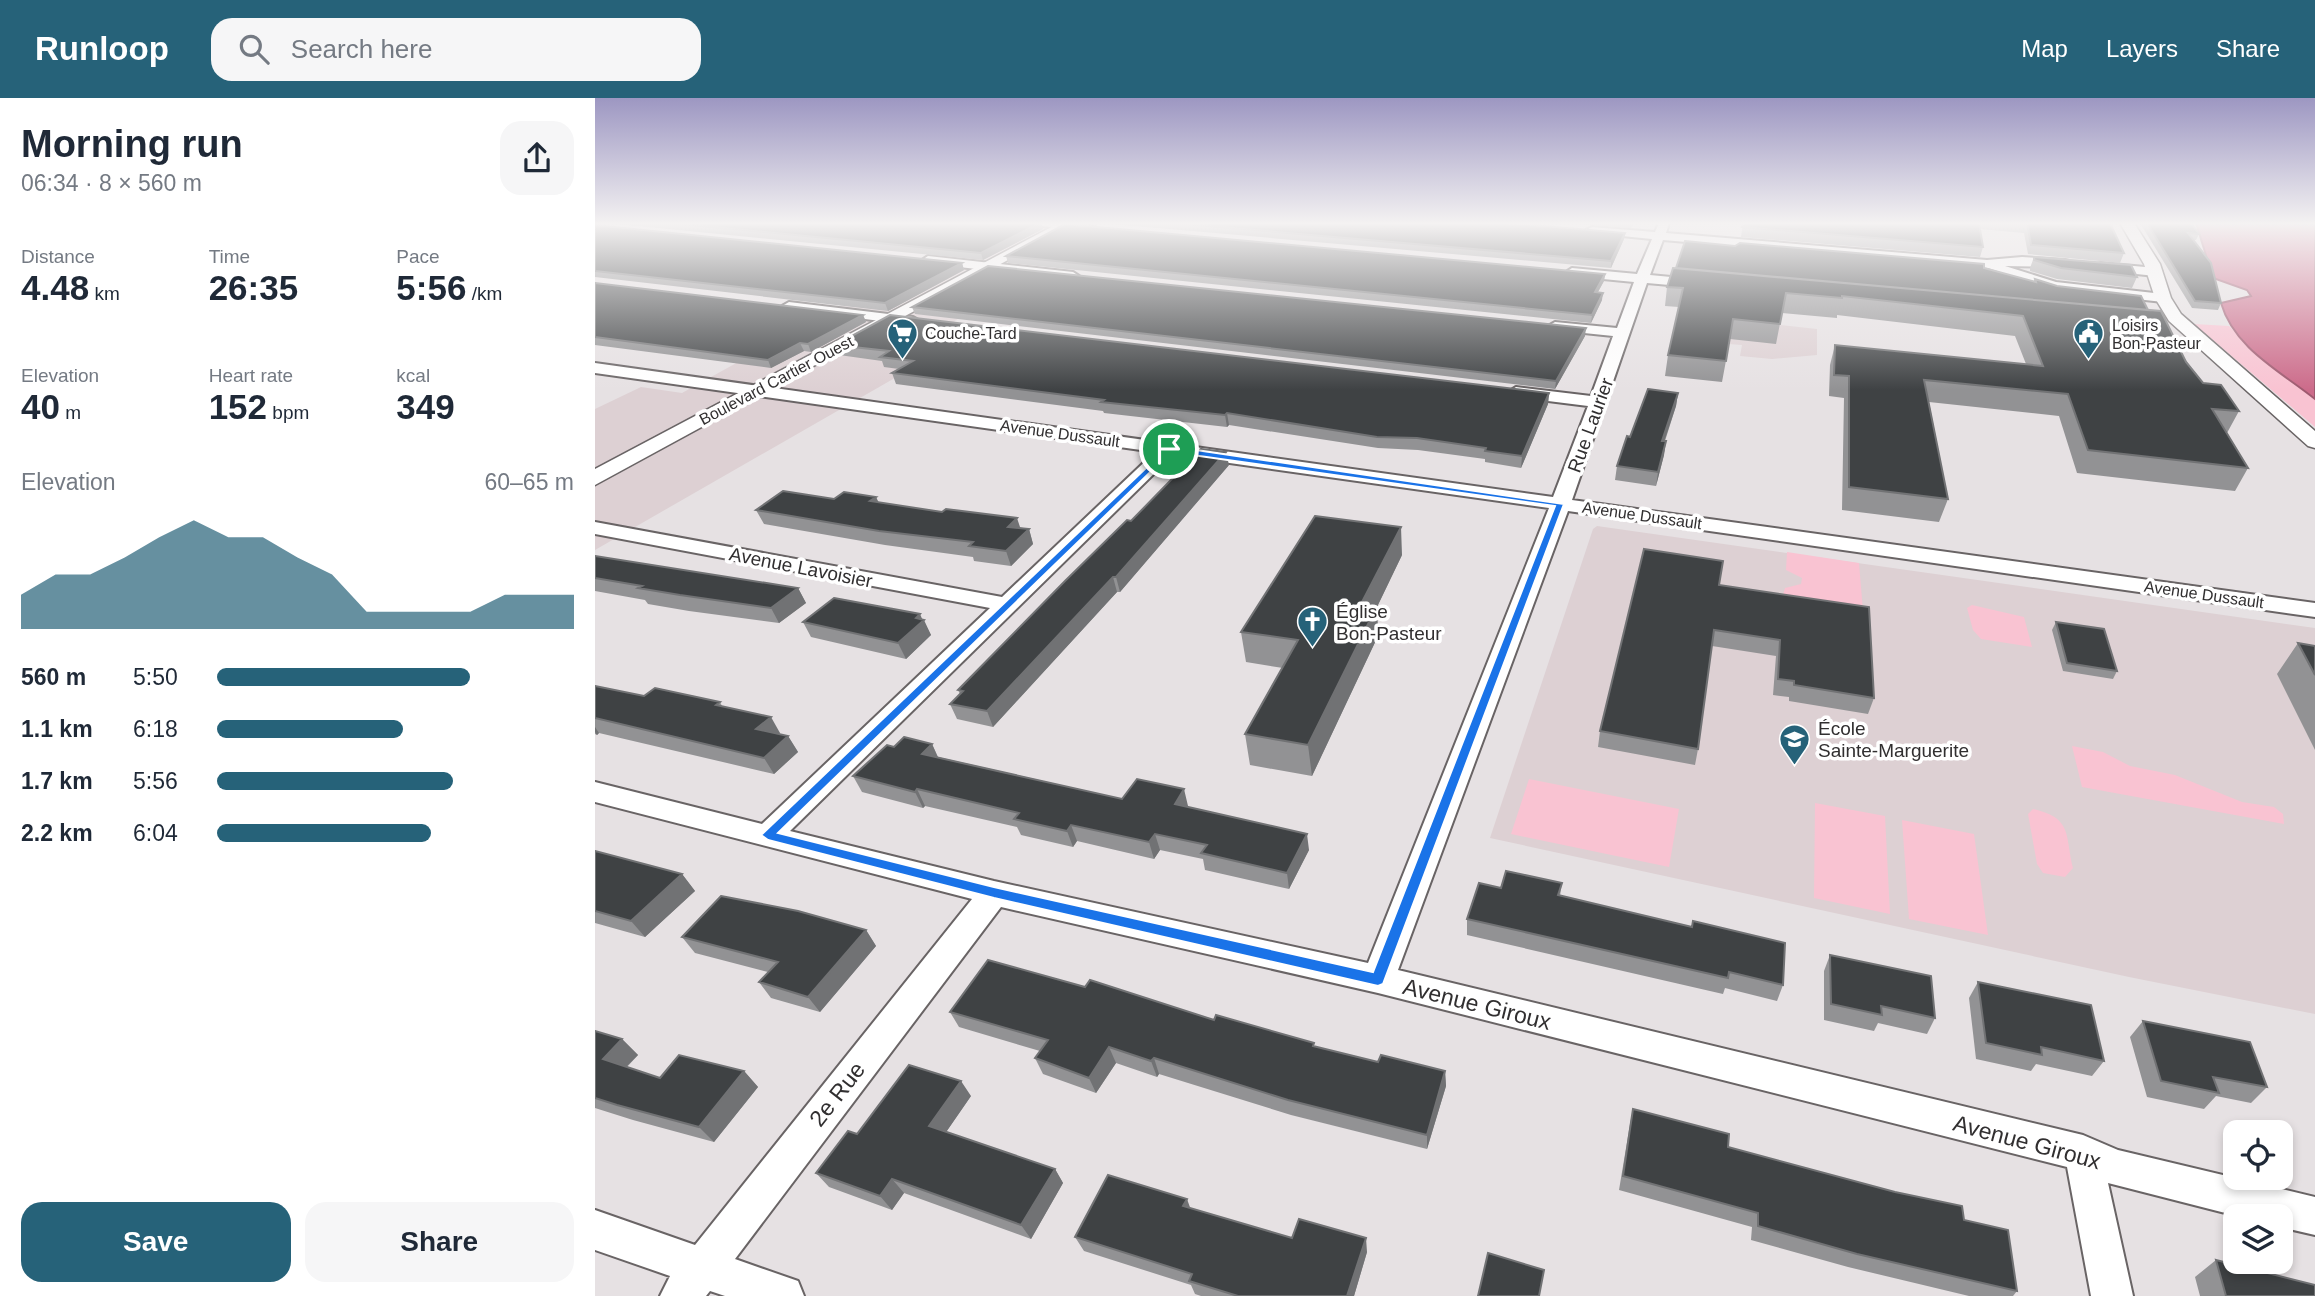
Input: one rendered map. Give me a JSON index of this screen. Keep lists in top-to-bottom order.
{
  "streets": {
    "street": [
      "Boulevard Cartier Ouest",
      "Rue Laurier",
      "Avenue Dussault",
      "Avenue Lavoisier",
      "Avenue Giroux",
      "2e Rue"
    ]
  },
  "crossings": [
    ["Boulevard Cartier Ouest", "Avenue Dussault"],
    ["Rue Laurier", "Avenue Dussault"],
    ["Rue Laurier", "Avenue Giroux"],
    ["Avenue Giroux", "2e Rue"]
  ],
  "places": {
    "supermarket": ["Couche-Tard"],
    "public building": ["Loisirs Bon-Pasteur"],
    "church": ["Église Bon-Pasteur"],
    "school or university": ["École Sainte-Marguerite"]
  },
  "page": {
    "header": "Runloop",
    "search": "Search here",
    "nav": ["Map", "Layers", "Share"],
    "heading": ["Morning run", "06:34 · 8 × 560 m"],
    "stats": [
      ["Distance", "4.48 km"],
      ["Time", "26:35"],
      ["Pace", "5:56 /km"],
      ["Elevation", "40 m"],
      ["Heart rate", "152 bpm"],
      ["kcal", "349"]
    ],
    "chart": ["Elevation", "60–65 m"],
    "list": [
      {
        "name": "560 m",
        "note": "5:50"
      },
      {
        "name": "1.1 km",
        "note": "6:18"
      },
      {
        "name": "1.7 km",
        "note": "5:56"
      },
      {
        "name": "2.2 km",
        "note": "6:04"
      }
    ],
    "buttons": ["Save", "Share"]
  }
}
